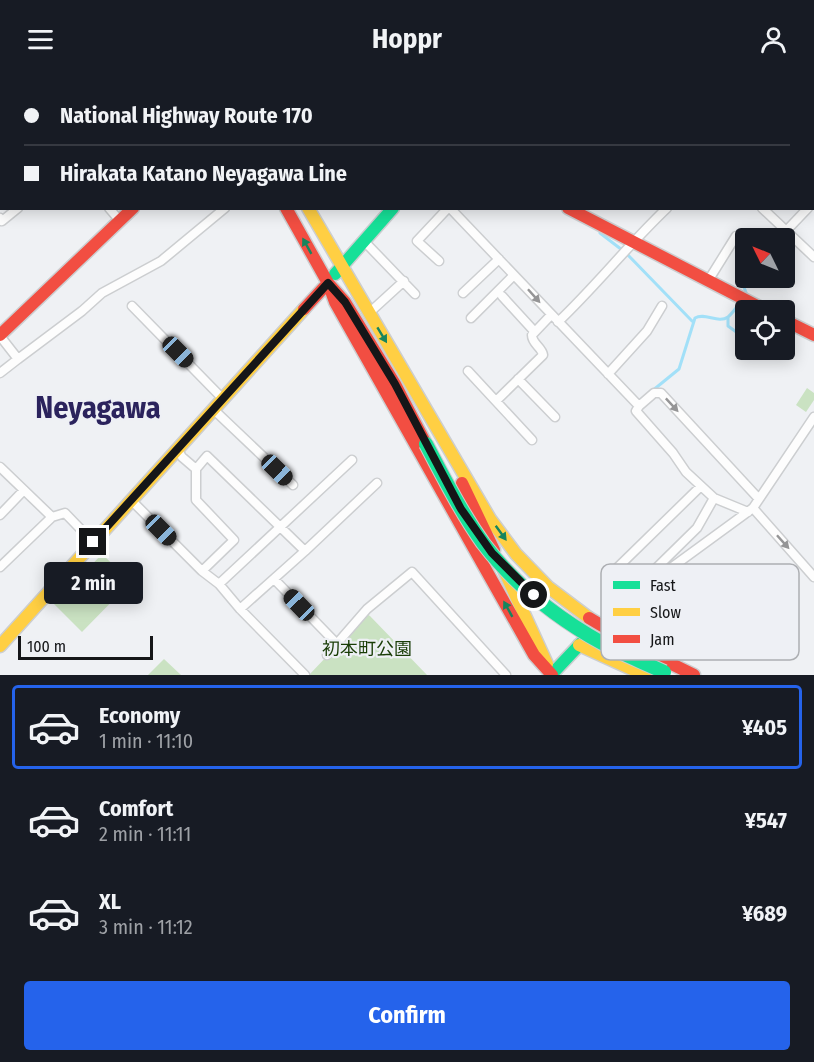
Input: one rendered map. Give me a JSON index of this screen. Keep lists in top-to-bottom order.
{
  "districts": ["Neyagawa"],
  "parks": ["初本町公園"],
  "legend": ["Fast", "Slow", "Jam"],
  "scale_bar": "100 m",
  "north": "top left",
  "page": {
    "header": "Hoppr",
    "banner": ["National Highway Route 170", "Hirakata Katano Neyagawa Line"],
    "bubble": "2 min",
    "scale": "100 m",
    "list": [
      {
        "name": "Economy",
        "note": "1 min · 11:10",
        "value": "¥405"
      },
      {
        "name": "Comfort",
        "note": "2 min · 11:11",
        "value": "¥547"
      },
      {
        "name": "XL",
        "note": "3 min · 11:12",
        "value": "¥689"
      }
    ],
    "buttons": "Confirm"
  }
}
